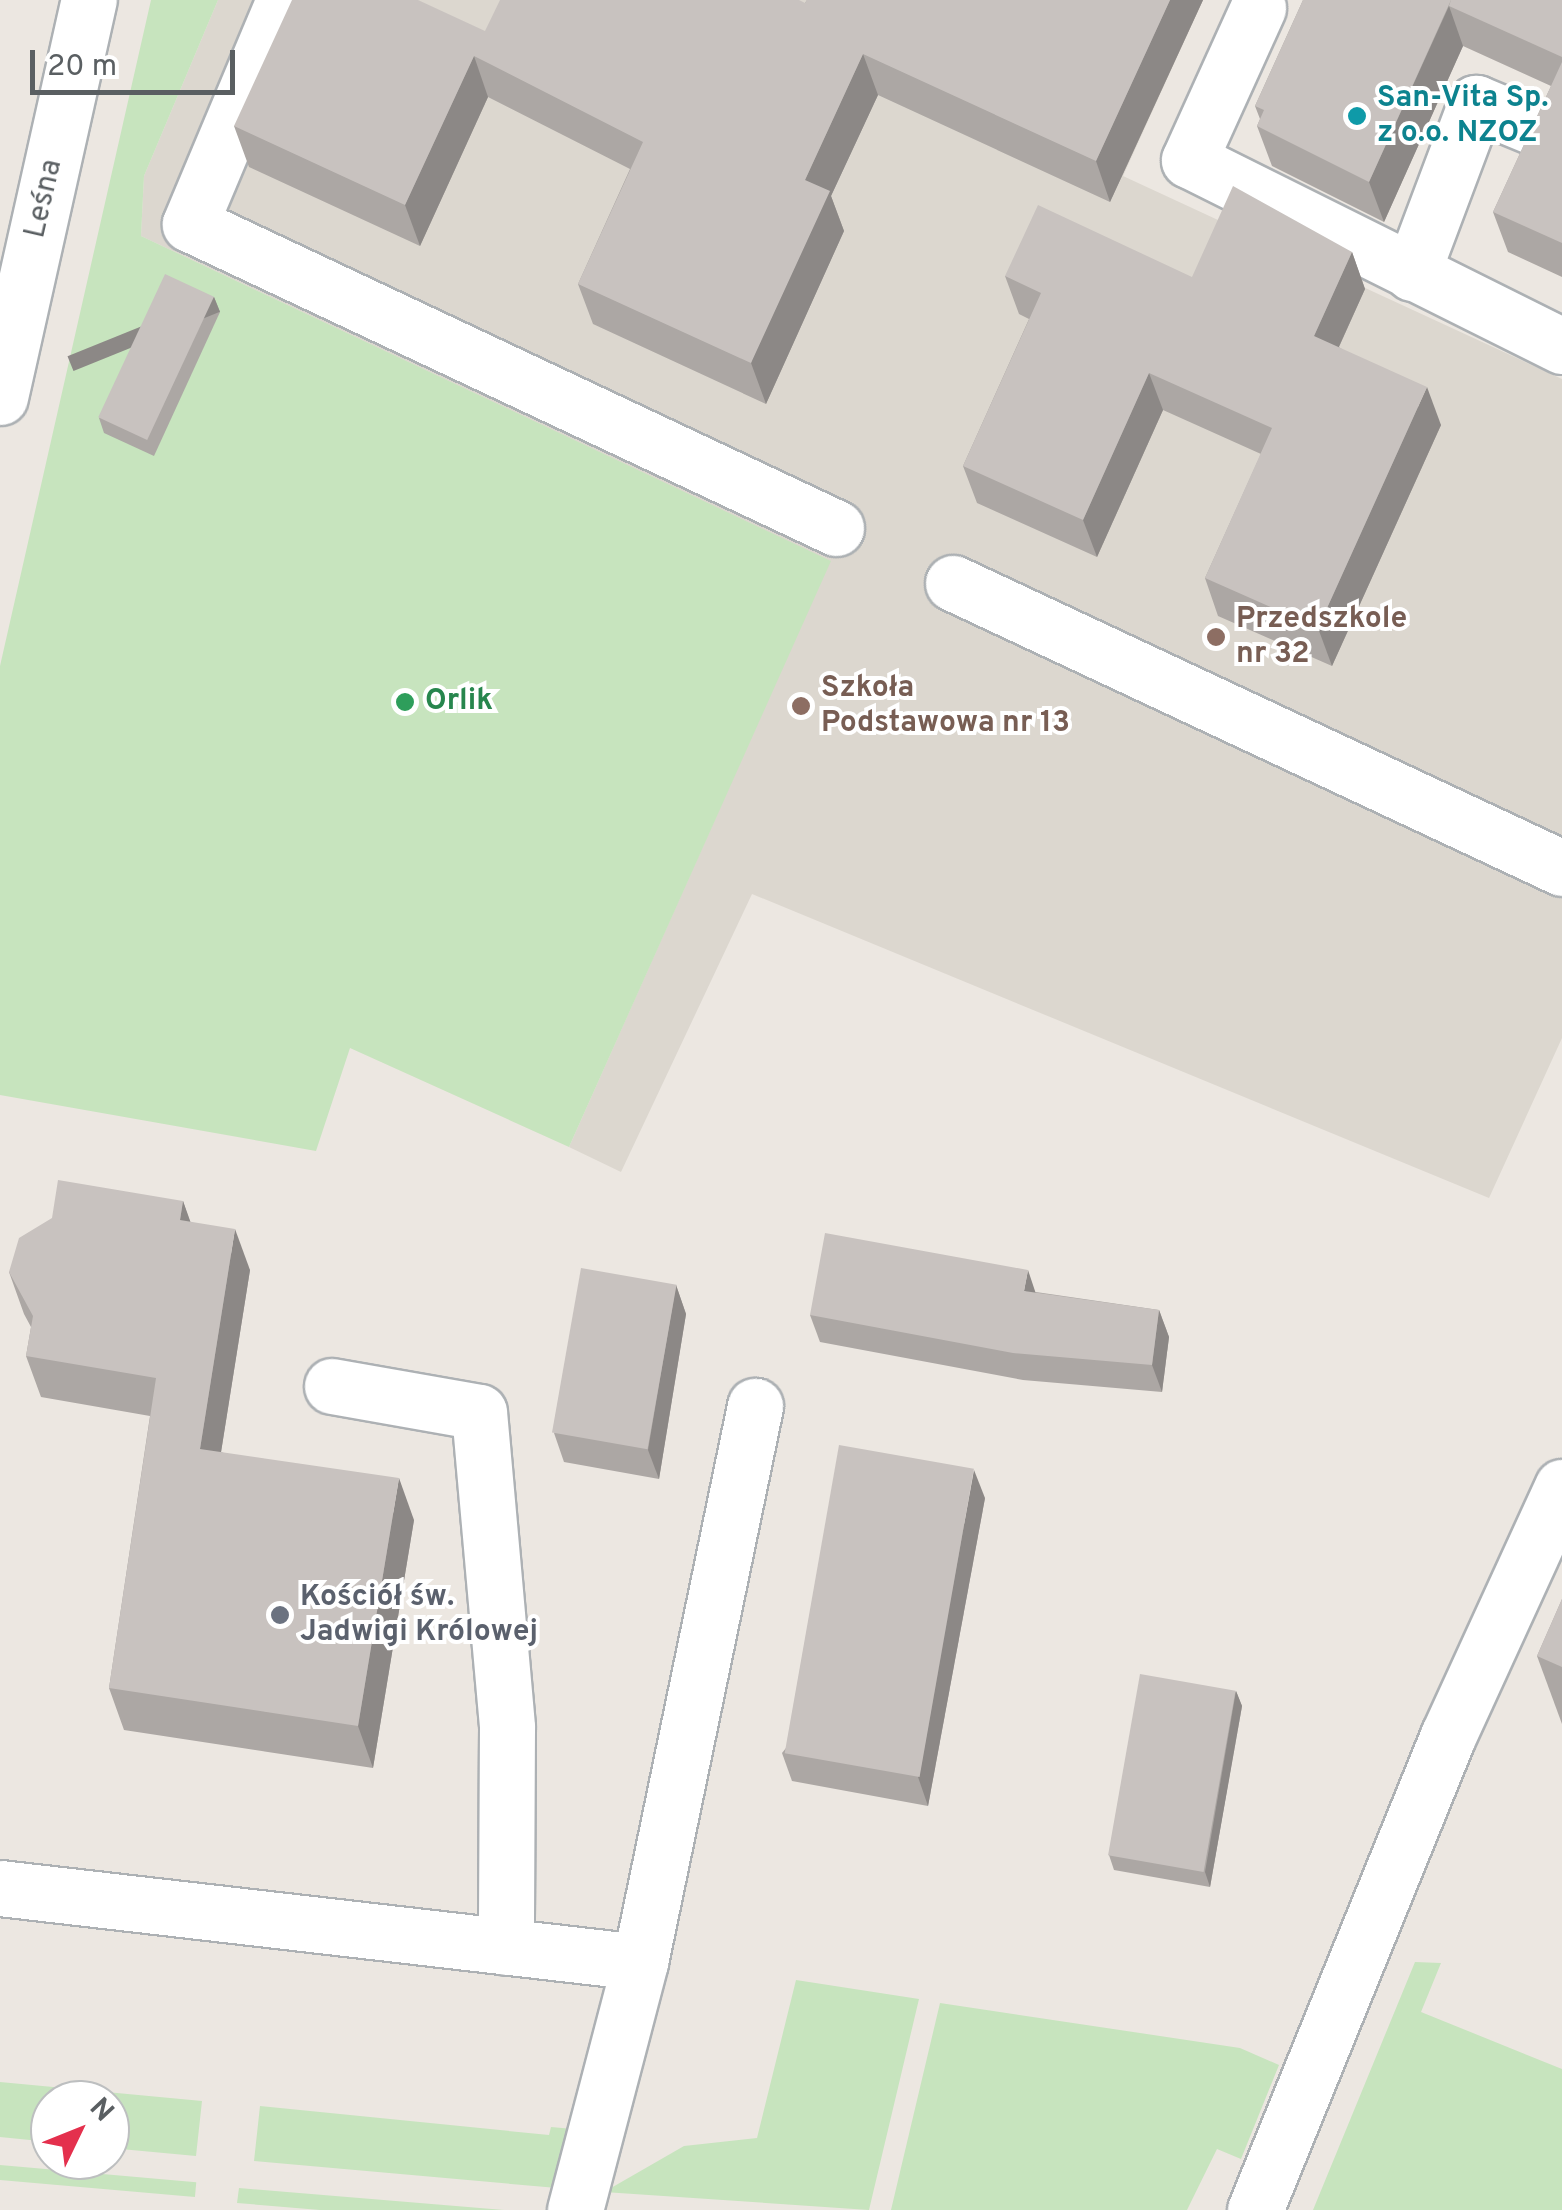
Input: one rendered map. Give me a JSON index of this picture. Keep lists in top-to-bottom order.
{
  "streets": {
    "street": ["Leśna"]
  },
  "places": [
    "San-Vita Sp. z o.o. NZOZ",
    "Przedszkole nr 32",
    "Orlik",
    "Szkoła Podstawowa nr 13",
    "Kościół św. Jadwigi Królowej"
  ],
  "scale_bar": "20 m",
  "north": "top right"
}
